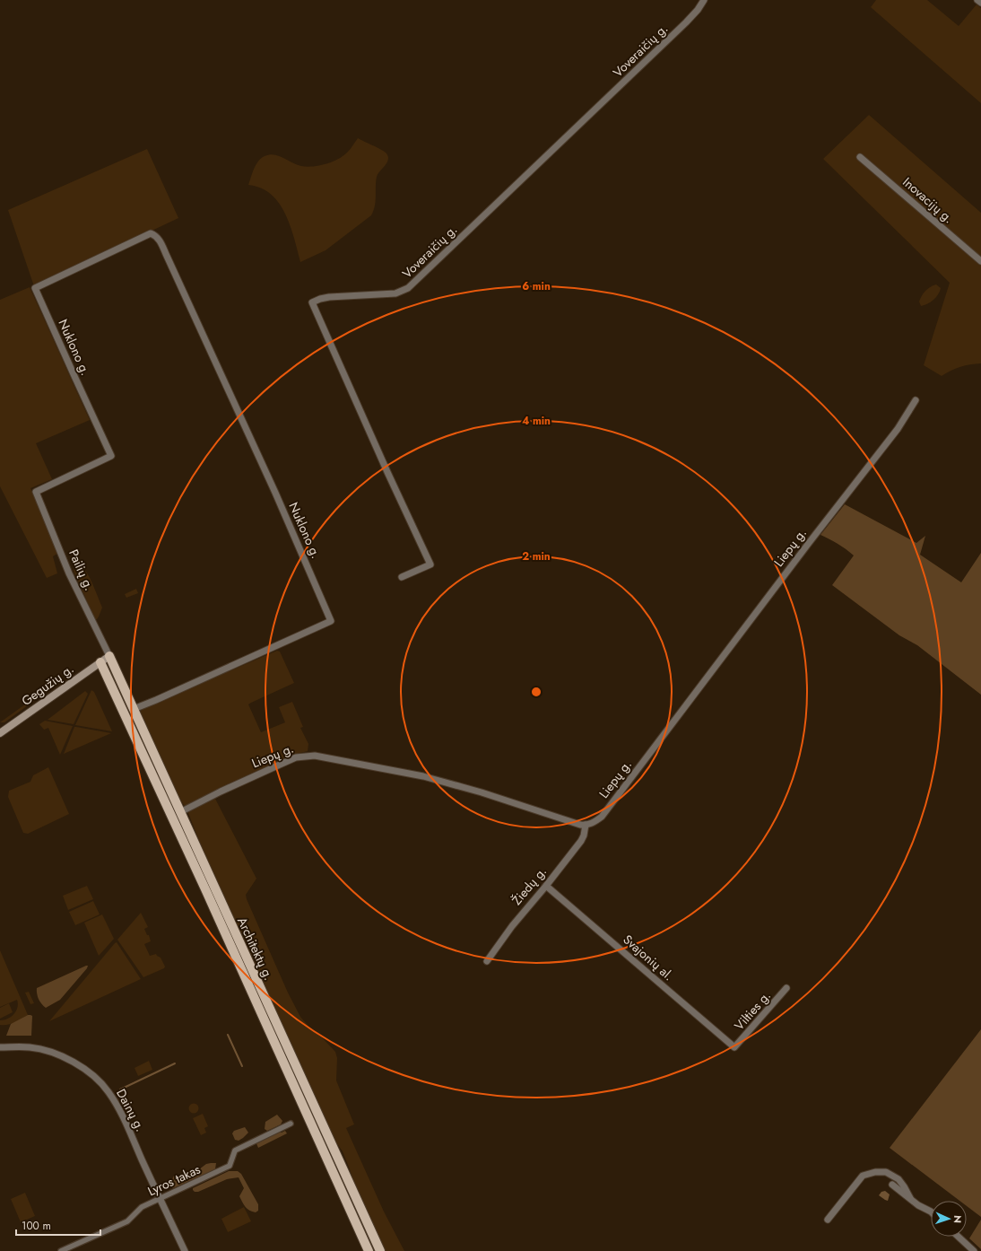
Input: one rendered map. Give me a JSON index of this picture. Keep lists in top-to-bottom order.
{
  "streets": {
    "main road": ["Gegužių g.", "Architektų g."],
    "street": [
      "Voveraičių g.",
      "Inovacijų g.",
      "Nuklono g.",
      "Liepų g.",
      "Pailių g.",
      "Žiedų g.",
      "Svajonių al.",
      "Vilties g.",
      "Dainų g.",
      "Lyros takas"
    ]
  },
  "crossings": [
    ["Nuklono g.", "Pailių g."],
    ["Nuklono g.", "Architektų g."],
    ["Liepų g.", "Žiedų g."],
    ["Liepų g.", "Architektų g."],
    ["Pailių g.", "Gegužių g."],
    ["Pailių g.", "Architektų g."],
    ["Gegužių g.", "Architektų g."],
    ["Žiedų g.", "Svajonių al."],
    ["Svajonių al.", "Vilties g."],
    ["Dainų g.", "Lyros takas"]
  ],
  "scale_bar": "100 m",
  "north": "right",
  "rings": ["6 min", "4 min", "2 min"]
}
